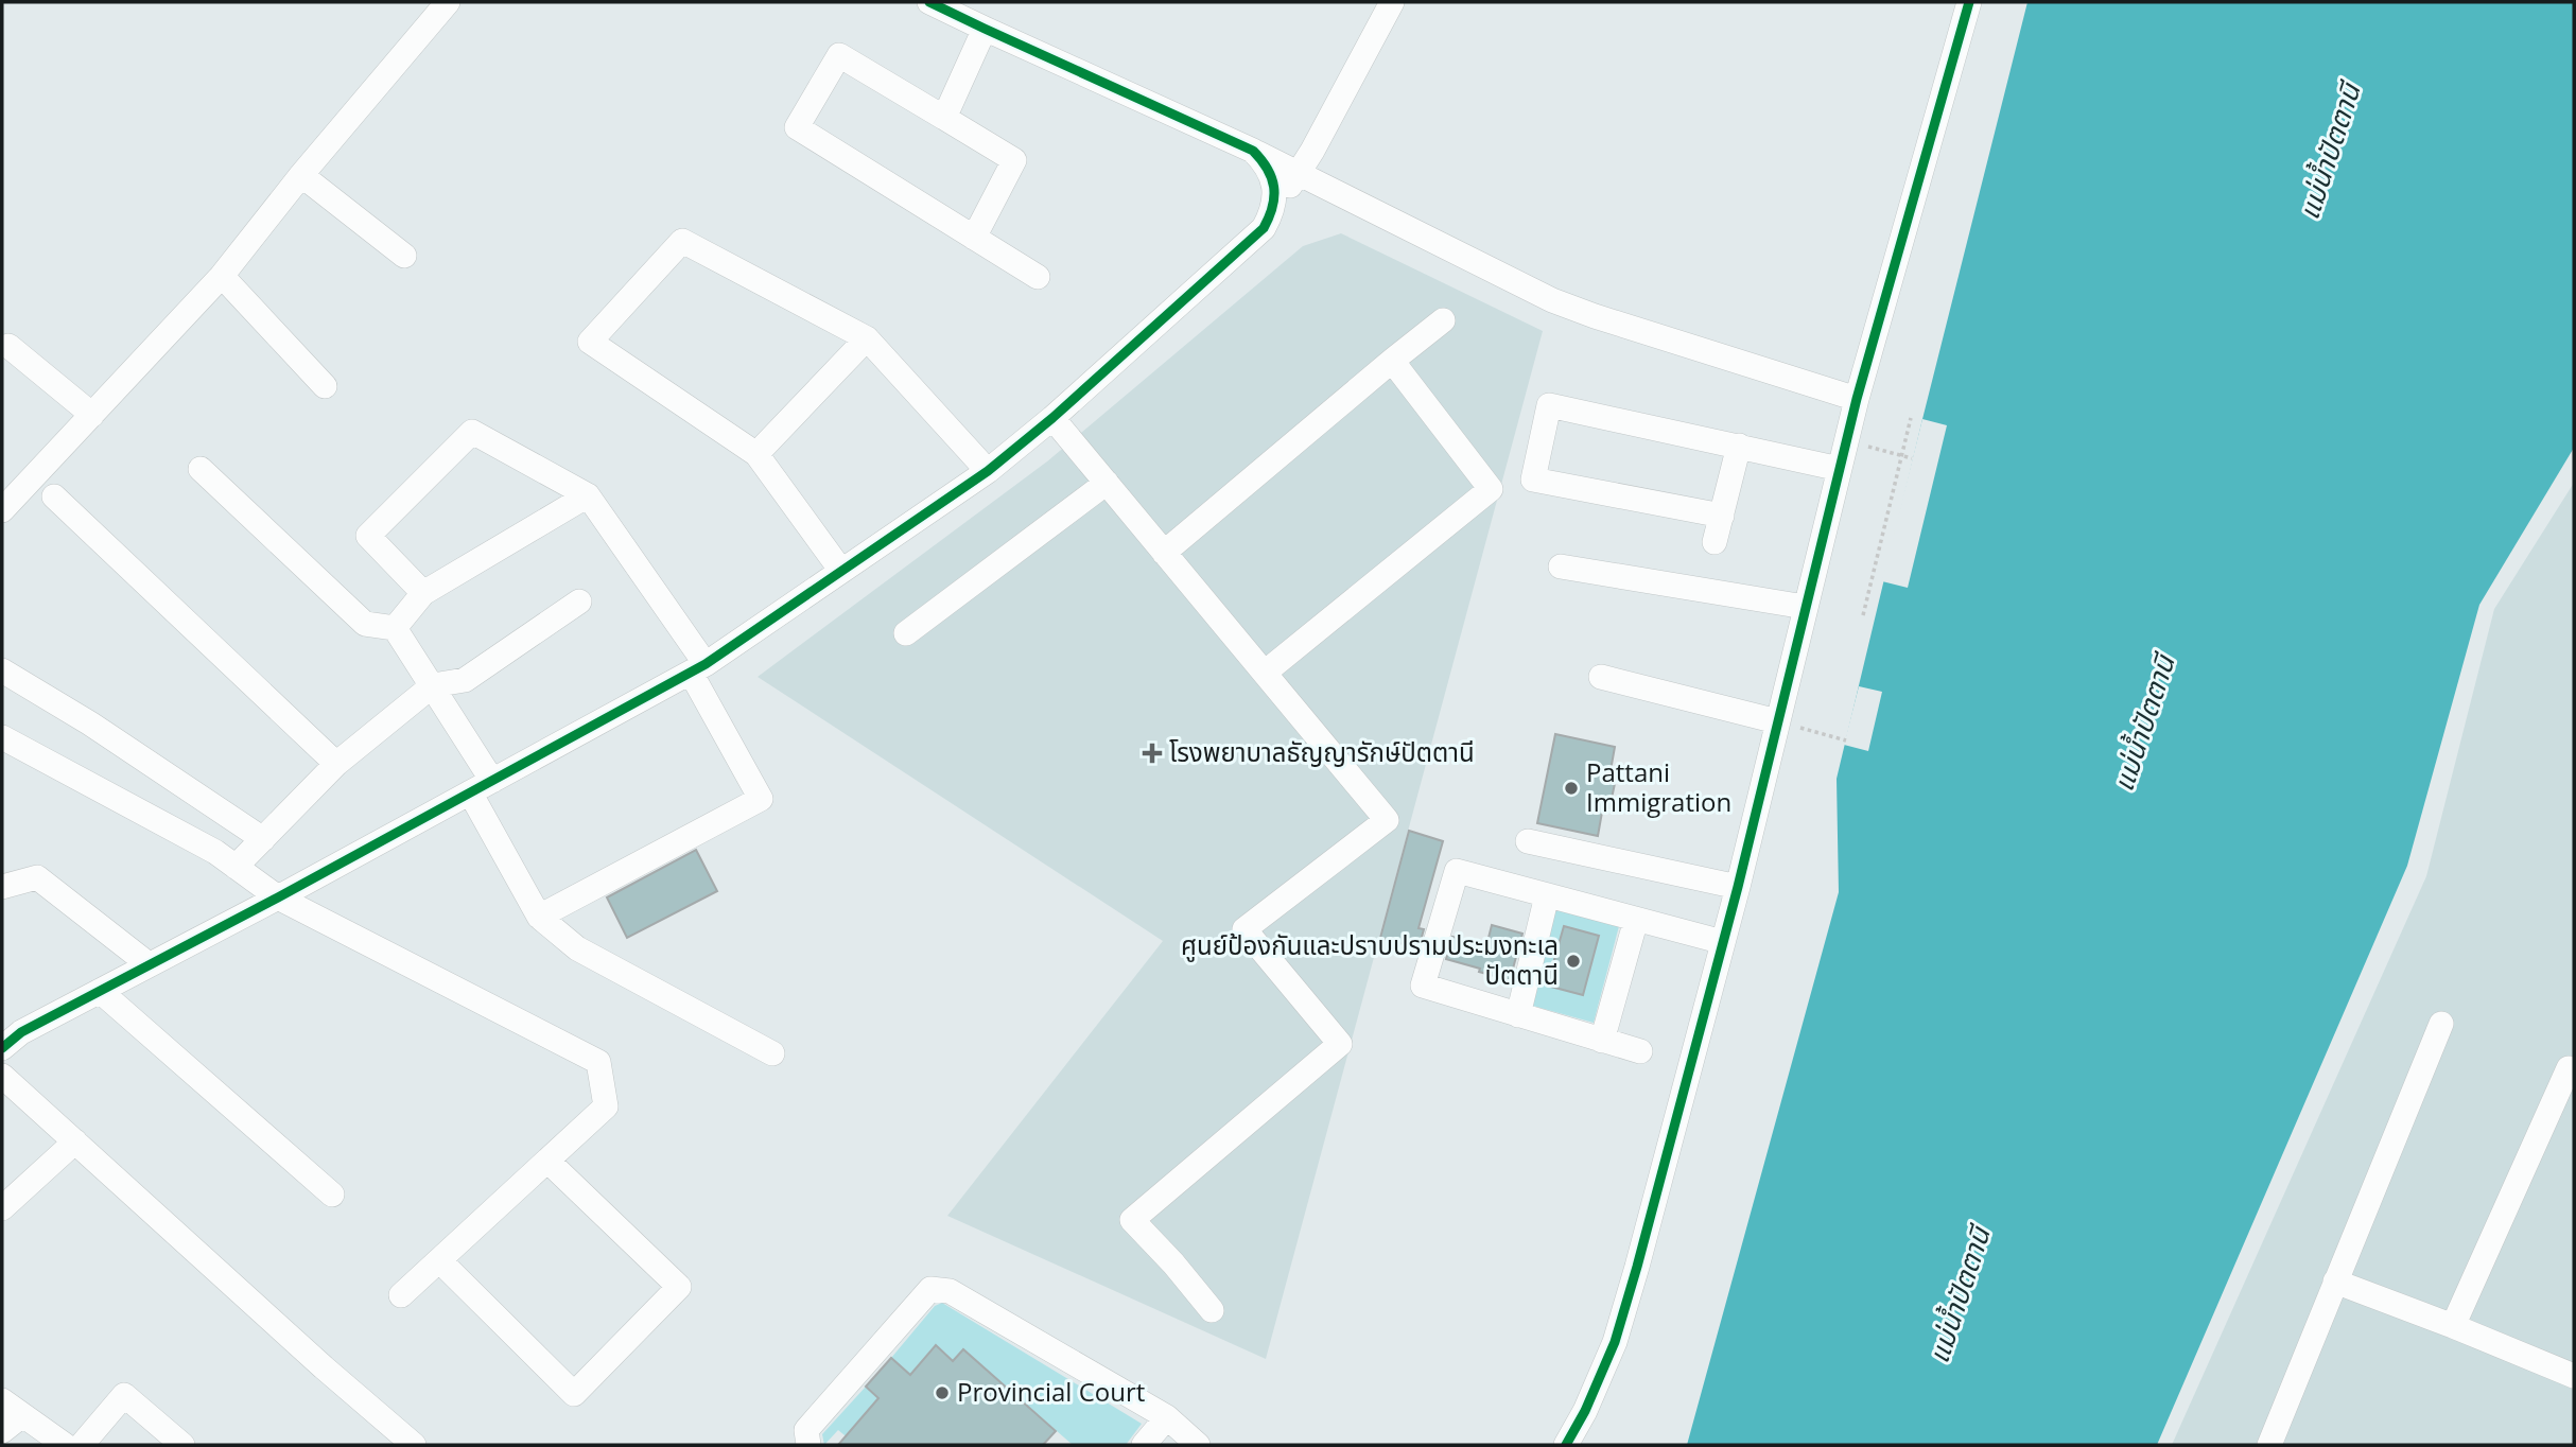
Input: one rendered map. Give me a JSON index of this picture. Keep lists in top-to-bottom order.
{
  "water": ["แม่น้ำปัตตานี"],
  "places": {
    "health": ["โรงพยาบาลธัญญารักษ์ปัตตานี"],
    "other": ["Pattani Immigration", "ศูนย์ป้องกันและปราบปรามประมงทะเล ปัตตานี", "Provincial Court"]
  }
}
